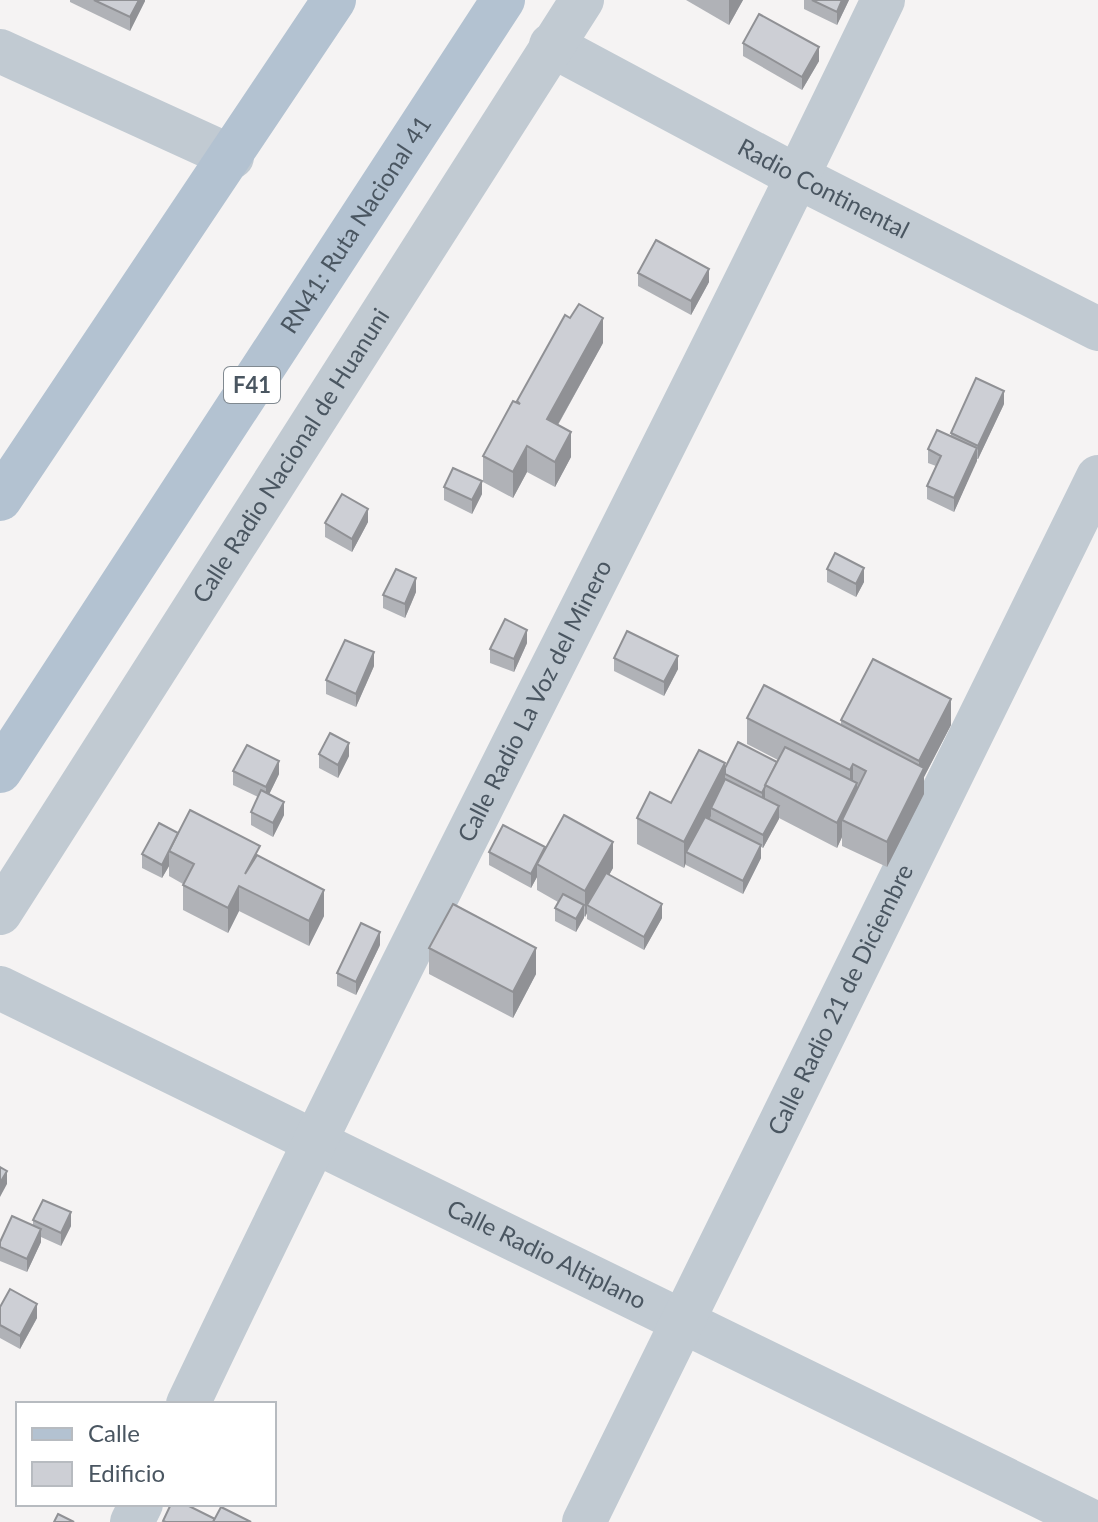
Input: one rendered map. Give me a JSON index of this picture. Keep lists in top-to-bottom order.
{
  "streets": {
    "main road": ["RN41: Ruta Nacional 41", "F41"],
    "street": [
      "Radio Continental",
      "Calle Radio Nacional de Huanuni",
      "Calle Radio La Voz del Minero",
      "Calle Radio 21 de Diciembre",
      "Calle Radio Altiplano"
    ]
  },
  "crossings": [
    ["Radio Continental", "Calle Radio Nacional de Huanuni"],
    ["Radio Continental", "Calle Radio La Voz del Minero"],
    ["Calle Radio La Voz del Minero", "Calle Radio Altiplano"],
    ["Calle Radio 21 de Diciembre", "Calle Radio Altiplano"]
  ],
  "legend": ["Calle", "Edificio"]
}
